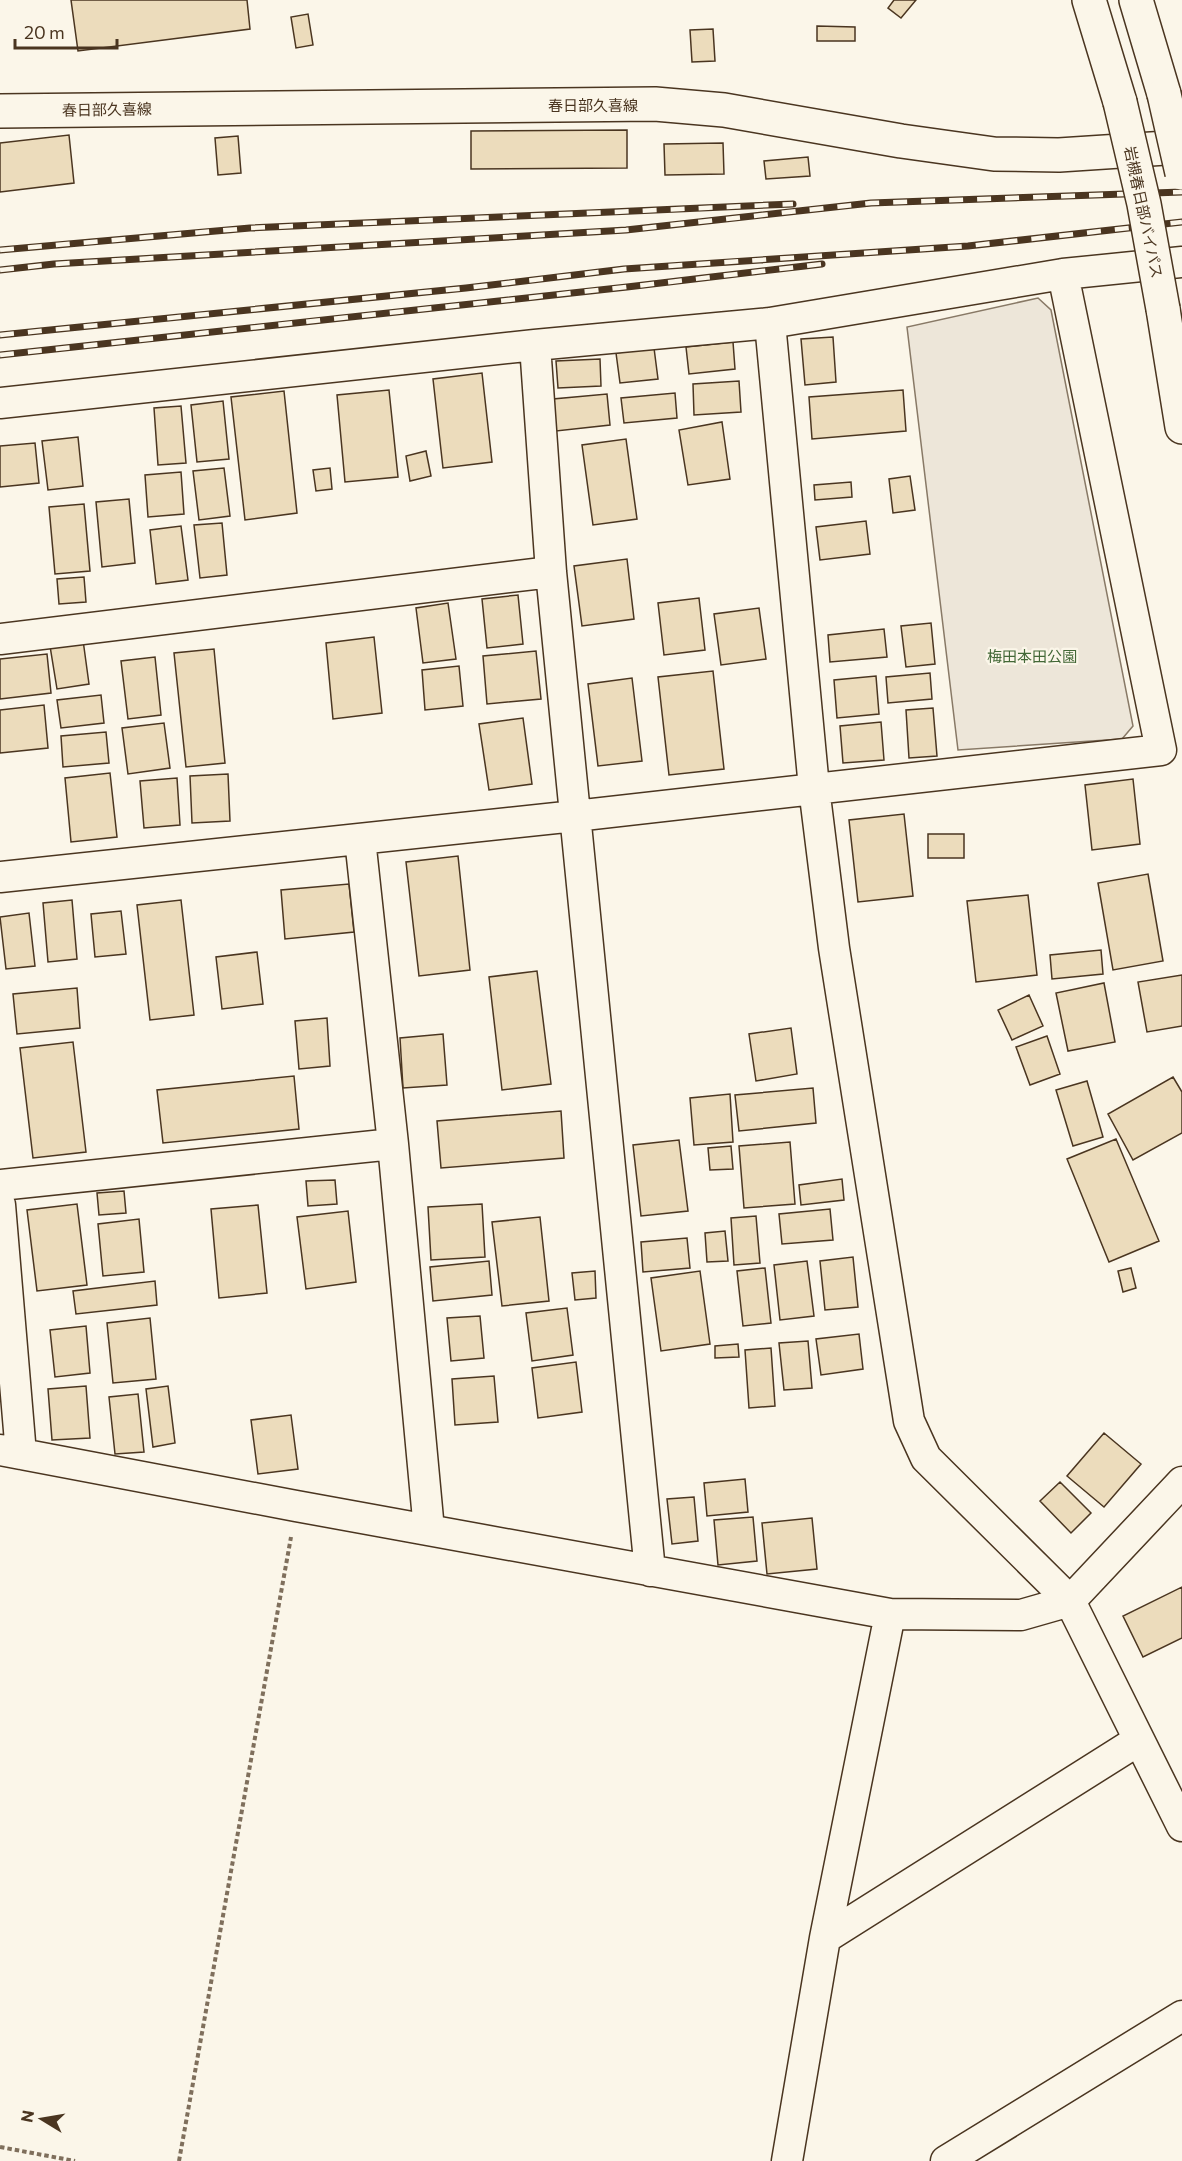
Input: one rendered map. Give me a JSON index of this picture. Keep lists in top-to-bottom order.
{
  "streets": {
    "main road": ["春日部久喜線", "岩槻春日部バイパス"]
  },
  "parks": ["梅田本田公園"],
  "scale_bar": "20 m",
  "north": "left"
}
